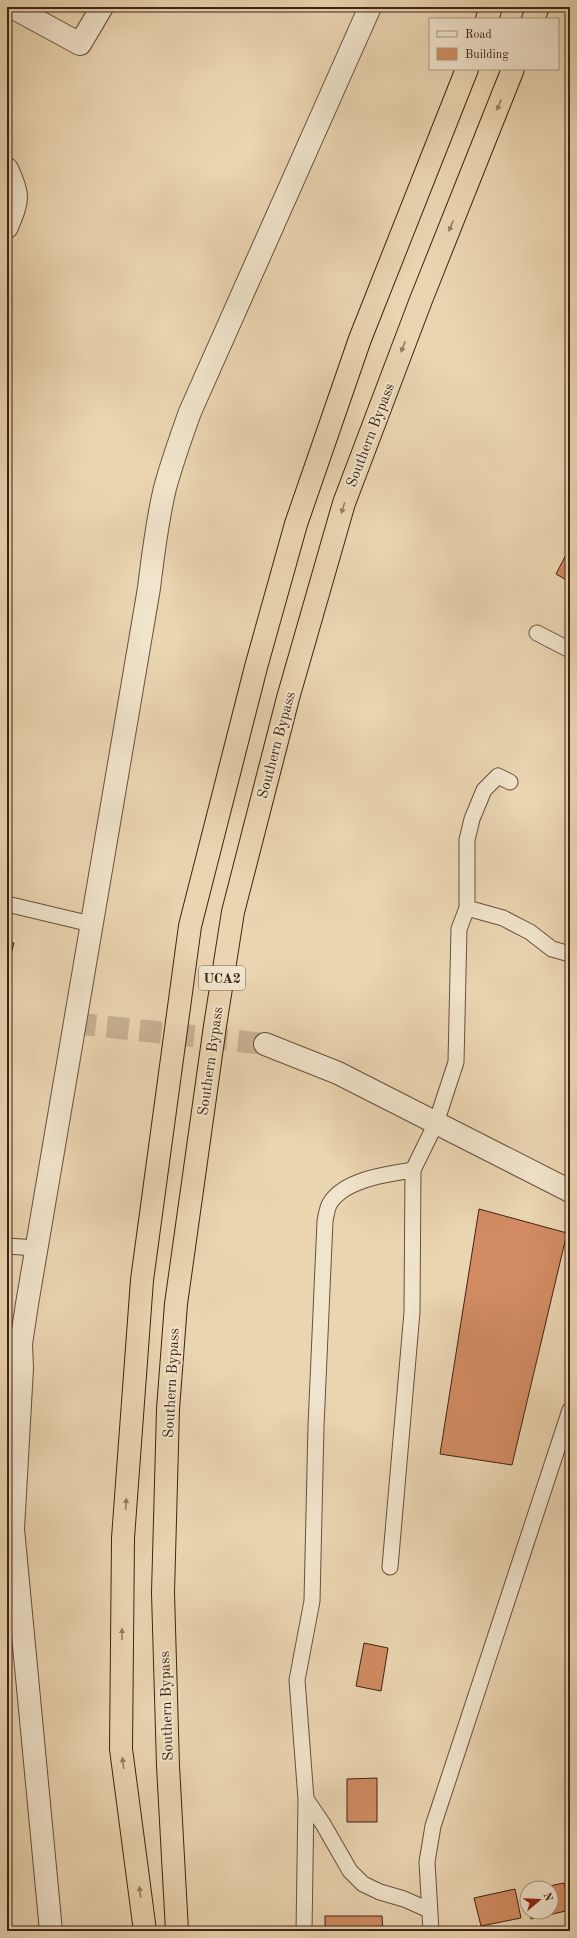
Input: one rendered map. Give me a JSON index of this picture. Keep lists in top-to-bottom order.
{
  "streets": {
    "highway": ["Southern Bypass", "UCA2"]
  },
  "legend": ["Road", "Building"],
  "north": "right"
}
